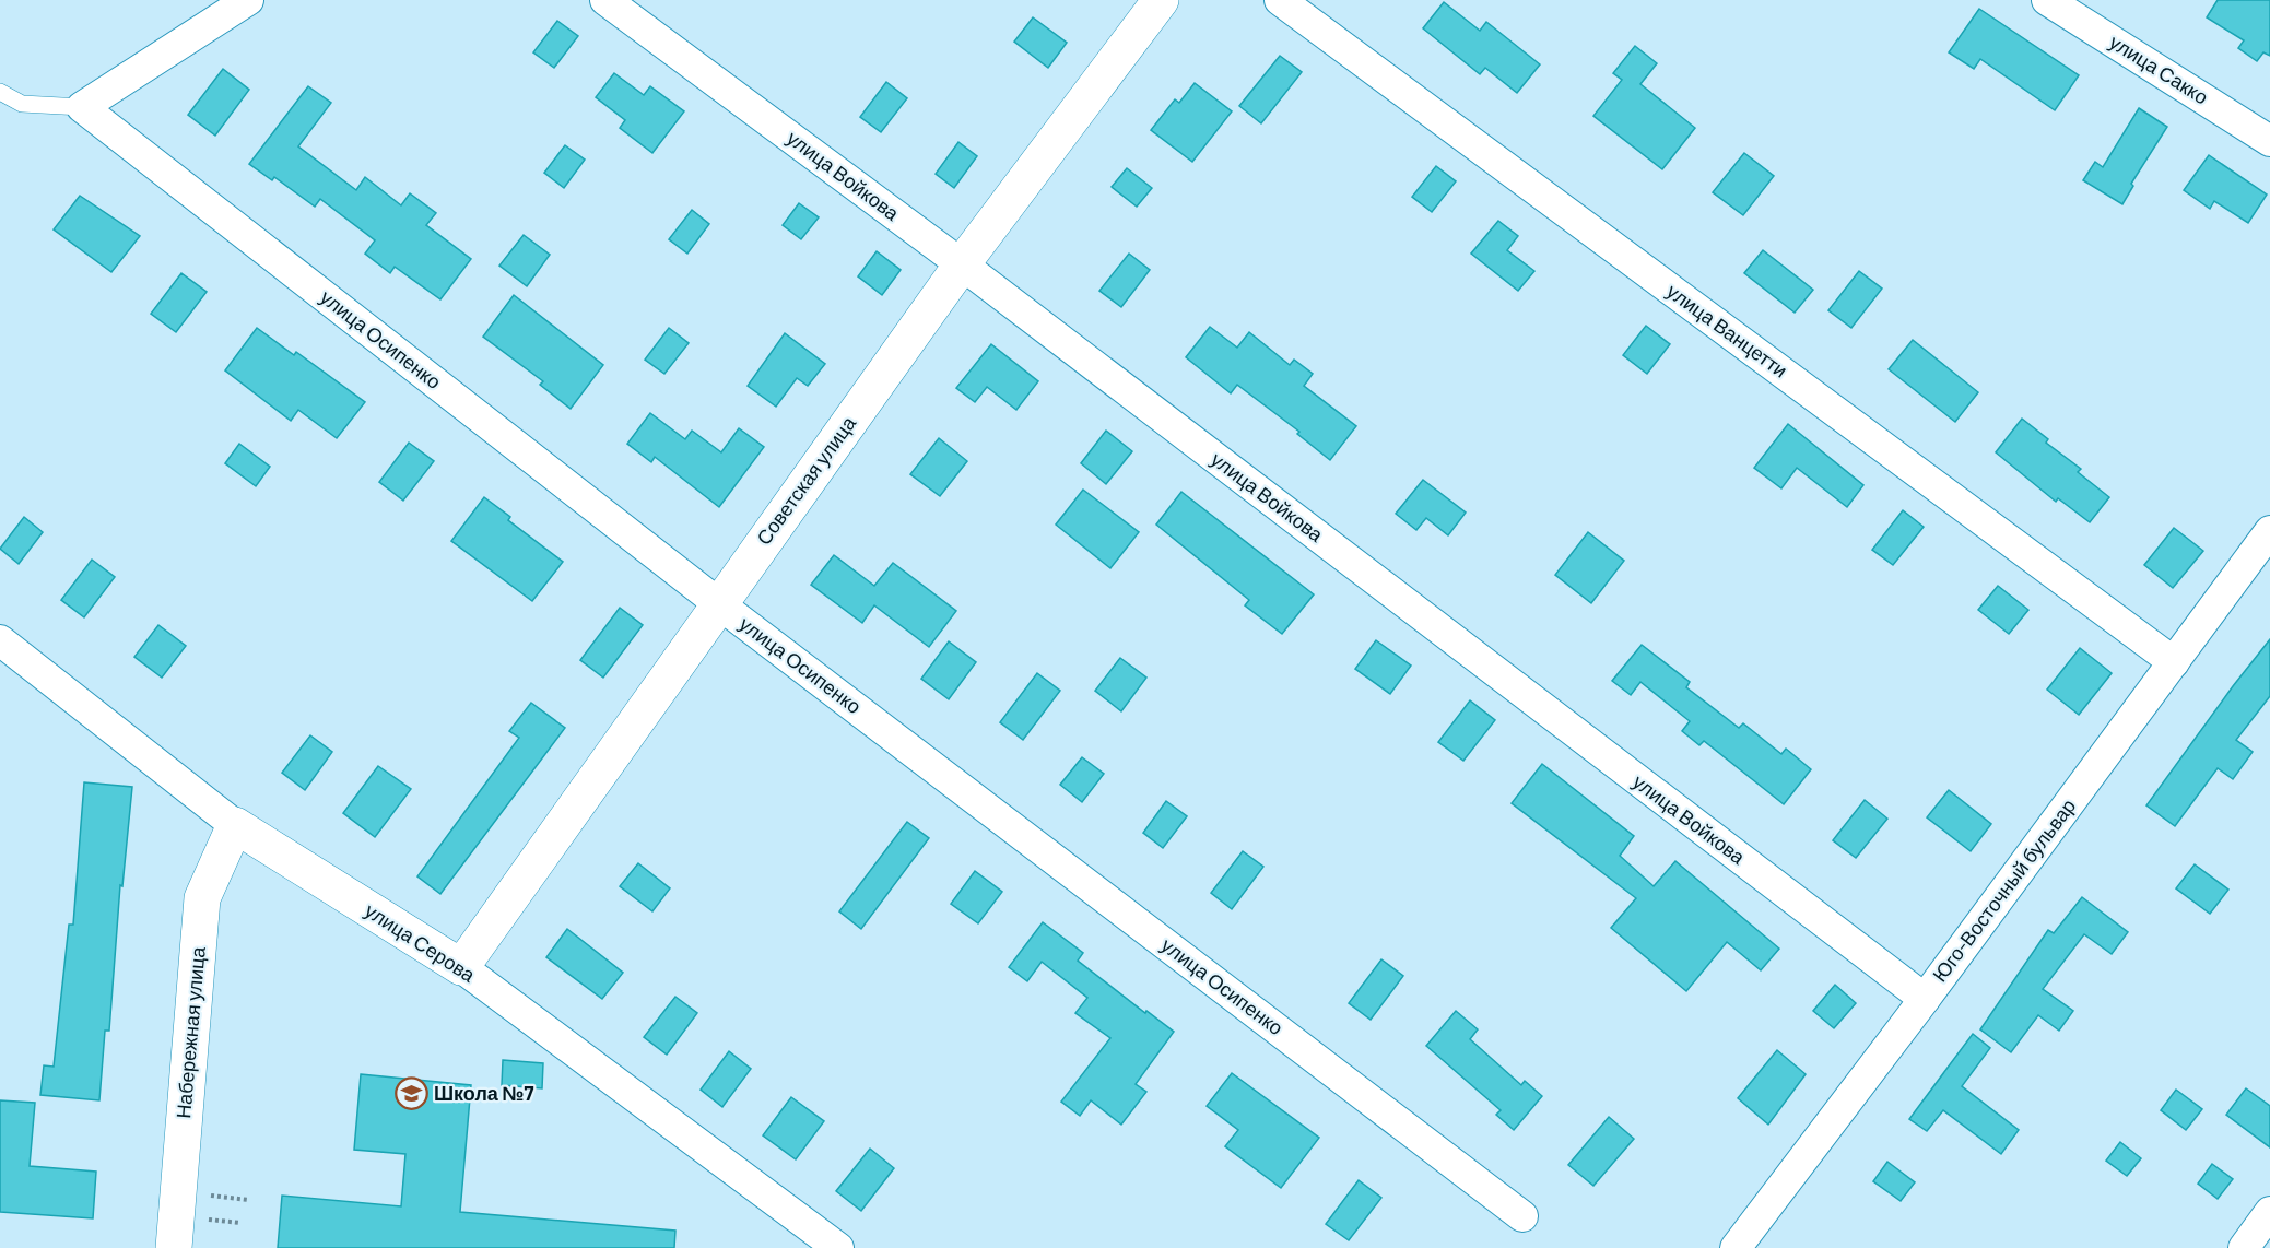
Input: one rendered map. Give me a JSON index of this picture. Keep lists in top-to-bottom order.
{
  "streets": {
    "street": [
      "улица Сакко",
      "улица Войкова",
      "улица Ванцетти",
      "улица Осипенко",
      "Советская улица",
      "Юго-Восточный бульвар",
      "улица Серова",
      "Набережная улица"
    ]
  },
  "crossings": [
    ["улица Войкова", "Советская улица"],
    ["улица Войкова", "Юго-Восточный бульвар"],
    ["улица Ванцетти", "Юго-Восточный бульвар"],
    ["улица Осипенко", "Советская улица"],
    ["Советская улица", "улица Серова"],
    ["улица Серова", "Набережная улица"]
  ],
  "places": {
    "school or university": ["Школа №7"]
  }
}
